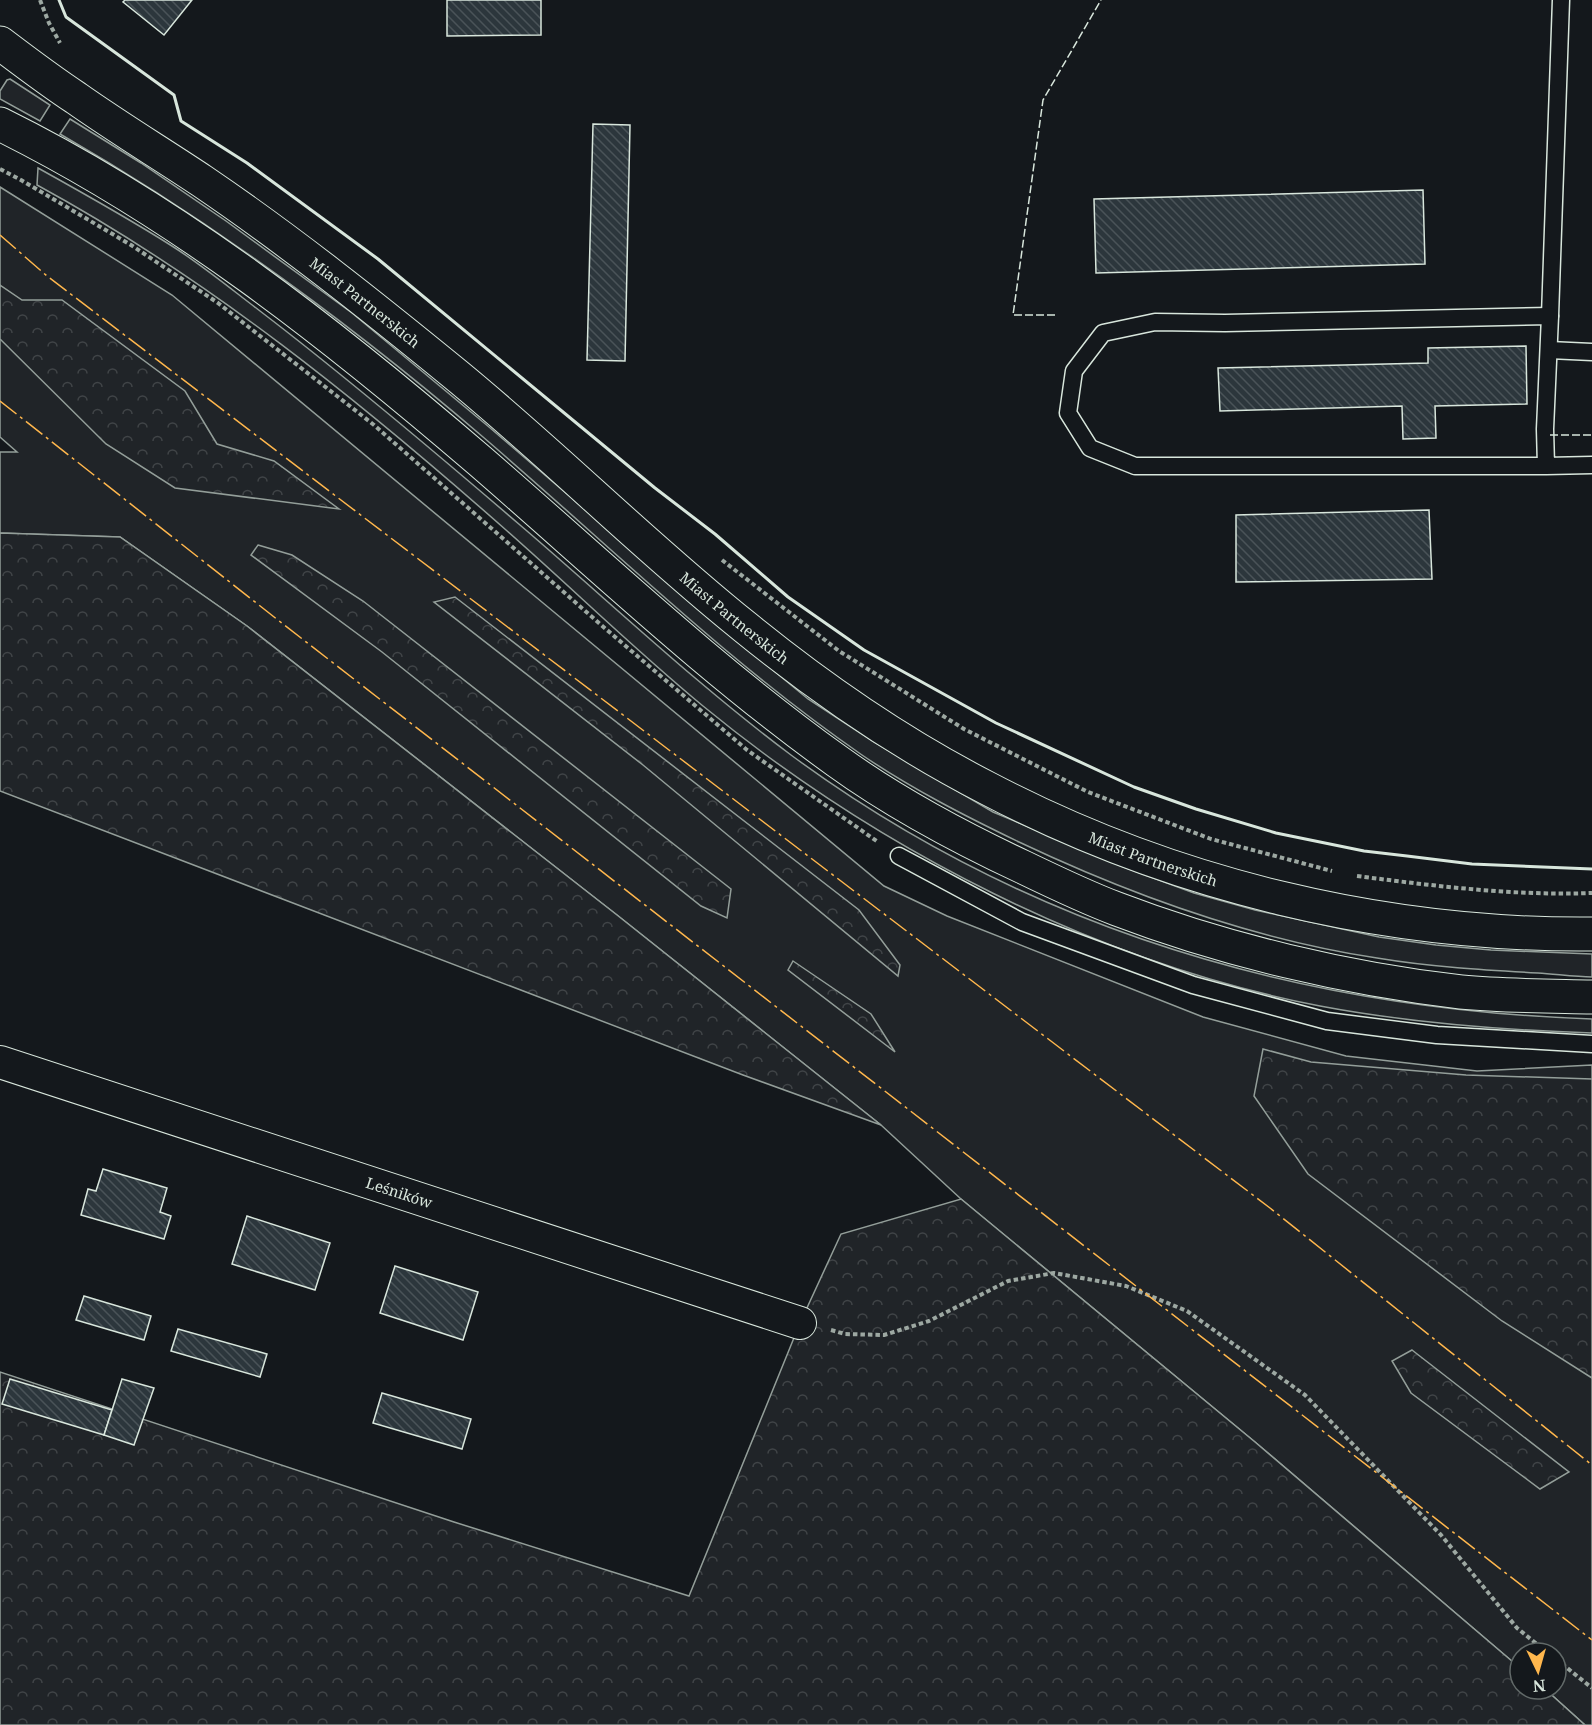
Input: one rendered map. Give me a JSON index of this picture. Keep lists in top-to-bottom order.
{
  "streets": {
    "main road": ["Miast Partnerskich"],
    "street": ["Leśników"]
  },
  "north": "bottom"
}
